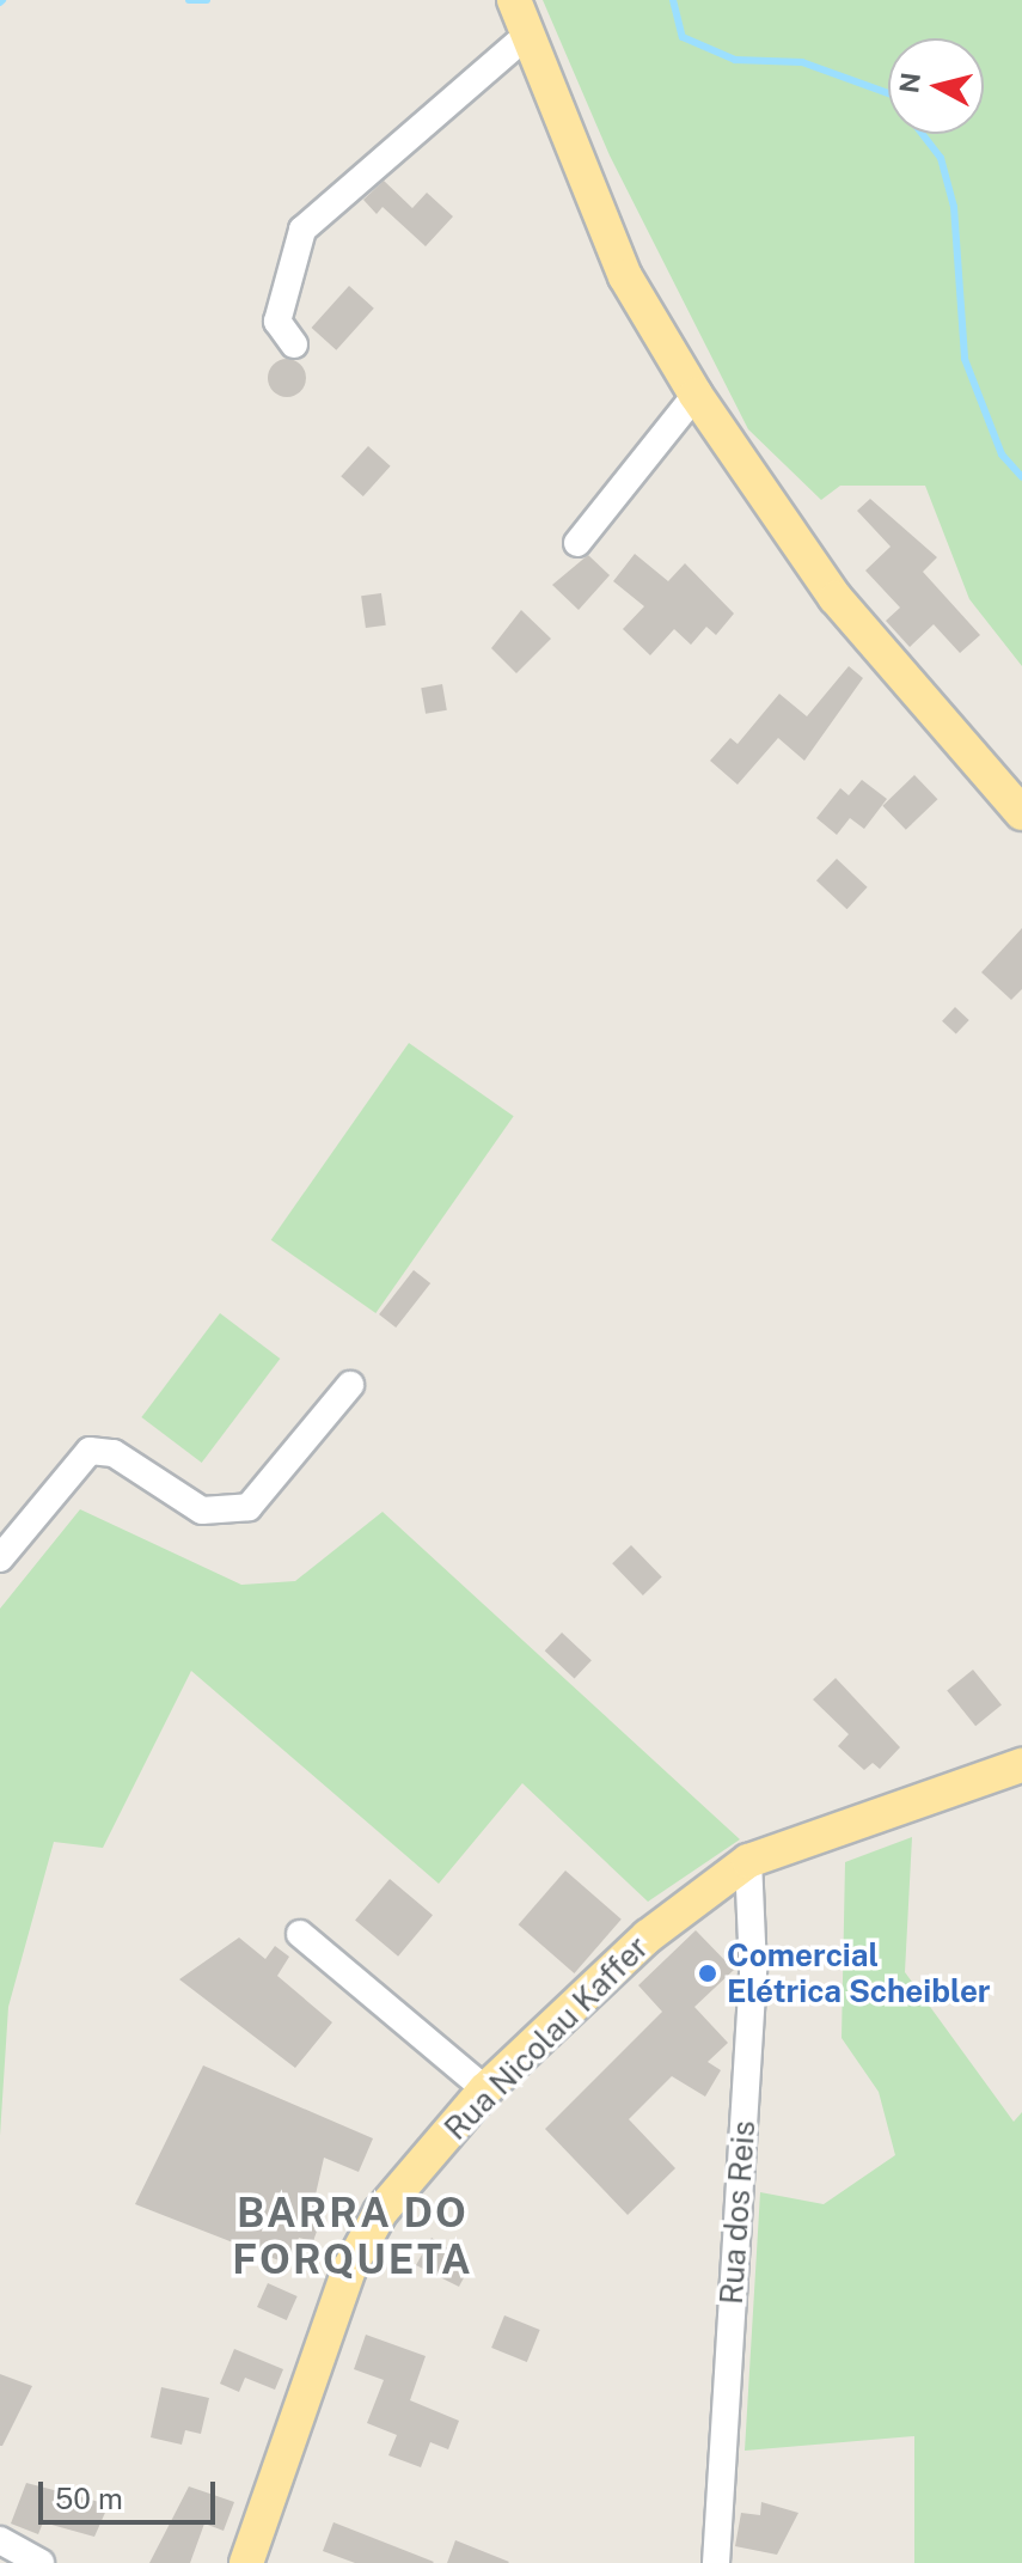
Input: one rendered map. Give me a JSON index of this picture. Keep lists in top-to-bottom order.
{
  "streets": {
    "main road": ["Rua Nicolau Kaffer"],
    "street": ["Rua dos Reis"]
  },
  "crossings": [
    ["Rua Nicolau Kaffer", "Rua dos Reis"]
  ],
  "districts": ["BARRA DO FORQUETA"],
  "places": ["Comercial Elétrica Scheibler"],
  "scale_bar": "50 m",
  "north": "left"
}
